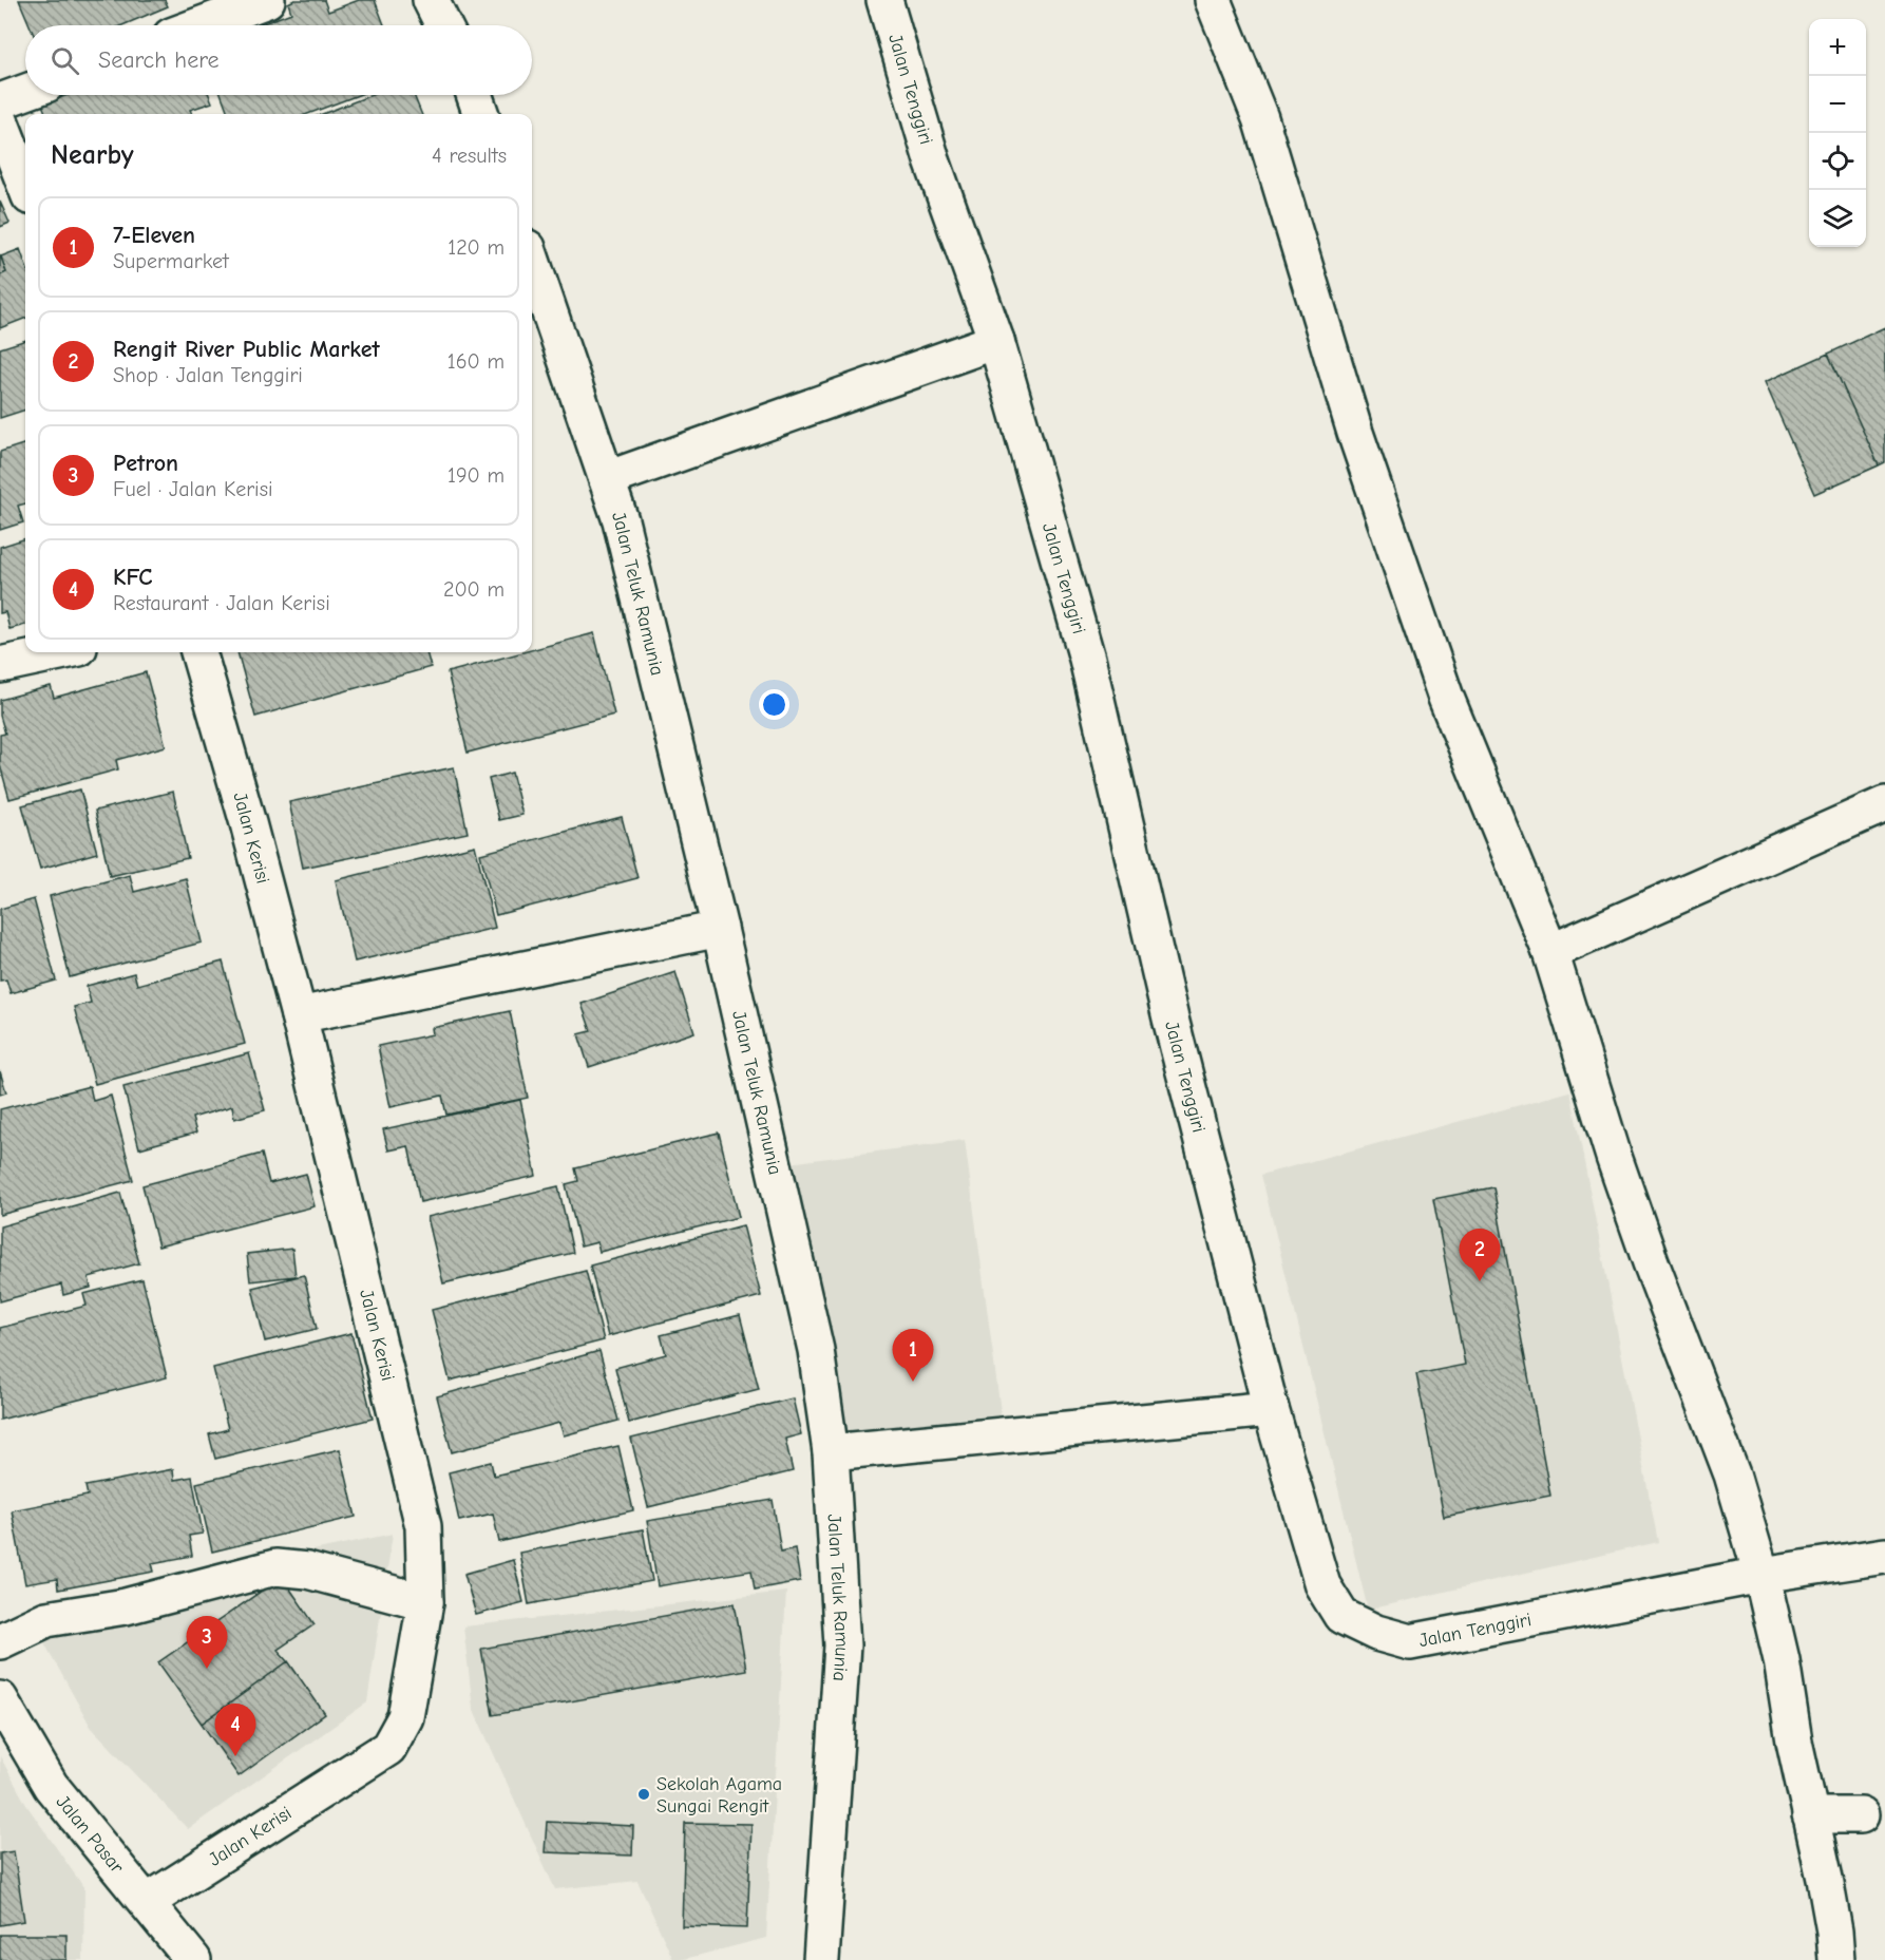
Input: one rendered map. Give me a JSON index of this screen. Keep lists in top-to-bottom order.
{
  "streets": {
    "street": [
      "Jalan Tenggiri",
      "Jalan Teluk Ramunia",
      "Jalan Kerisi",
      "Jalan Pasar"
    ]
  },
  "crossings": [
    ["Jalan Kerisi", "Jalan Pasar"]
  ],
  "places": ["Sekolah Agama Sungai Rengit"],
  "page": {
    "map_buttons": ["+", "−"],
    "search": "Search here",
    "heading": ["Nearby", "4 results"],
    "list": [
      {
        "mark": "1",
        "name": "7-Eleven",
        "note": "Supermarket",
        "value": "120 m"
      },
      {
        "mark": "2",
        "name": "Rengit River Public Market",
        "note": "Shop · Jalan Tenggiri",
        "value": "160 m"
      },
      {
        "mark": "3",
        "name": "Petron",
        "note": "Fuel · Jalan Kerisi",
        "value": "190 m"
      },
      {
        "mark": "4",
        "name": "KFC",
        "note": "Restaurant · Jalan Kerisi",
        "value": "200 m"
      }
    ],
    "pins": [
      "2",
      "1",
      "3",
      "4"
    ]
  }
}
